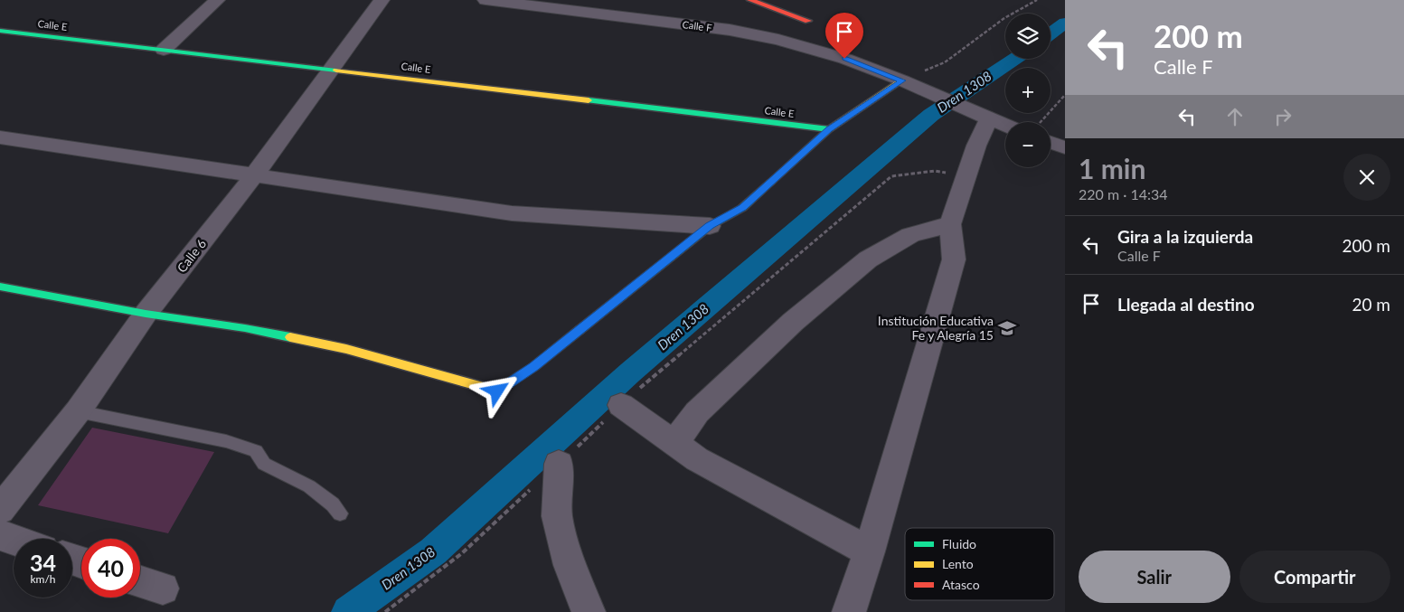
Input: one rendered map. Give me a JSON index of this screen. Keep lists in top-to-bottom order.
{
  "streets": {
    "street": ["Calle E", "Calle F", "Calle 6"]
  },
  "crossings": [
    ["Calle E", "Calle 6"]
  ],
  "water": ["Dren 1308"],
  "places": {
    "school or university": ["Institución Educativa Fe y Alegría 15"]
  },
  "legend": ["Fluido", "Lento", "Atasco"],
  "page": {
    "turn": ["200 m", "Calle F"],
    "map_buttons": ["+", "−"],
    "heading": ["1 min", "220 m · 14:34"],
    "list": [
      {
        "name": "Gira a la izquierda",
        "note": "Calle F",
        "value": "200 m"
      },
      {
        "name": "Llegada al destino",
        "value": "20 m"
      }
    ],
    "speed": "34 km/h",
    "limit": "40",
    "buttons": ["Salir", "Compartir"]
  }
}
